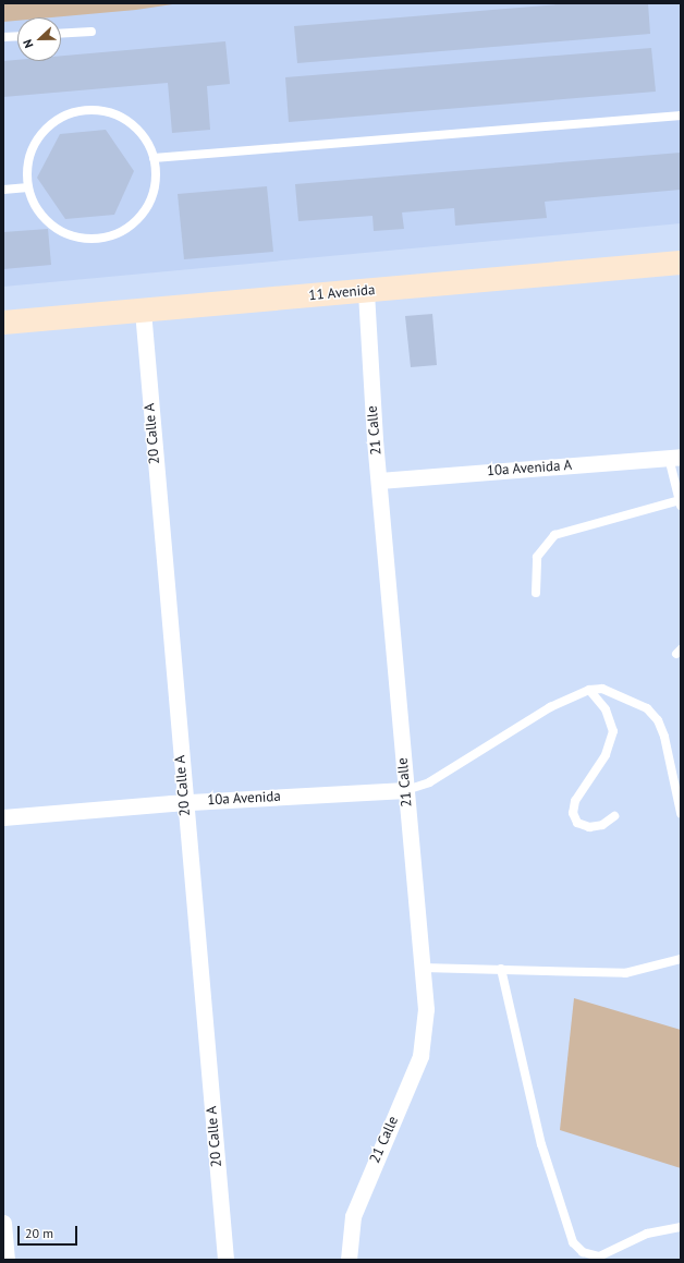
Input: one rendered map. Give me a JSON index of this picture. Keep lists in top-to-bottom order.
{
  "streets": {
    "main road": ["11 Avenida"],
    "street": [
      "21 Calle",
      "20 Calle A",
      "10a Avenida A",
      "10a Avenida"
    ]
  },
  "crossings": [
    ["11 Avenida", "21 Calle"],
    ["11 Avenida", "20 Calle A"],
    ["21 Calle", "10a Avenida A"],
    ["21 Calle", "10a Avenida"],
    ["20 Calle A", "10a Avenida"]
  ],
  "scale_bar": "20 m",
  "north": "left"
}
